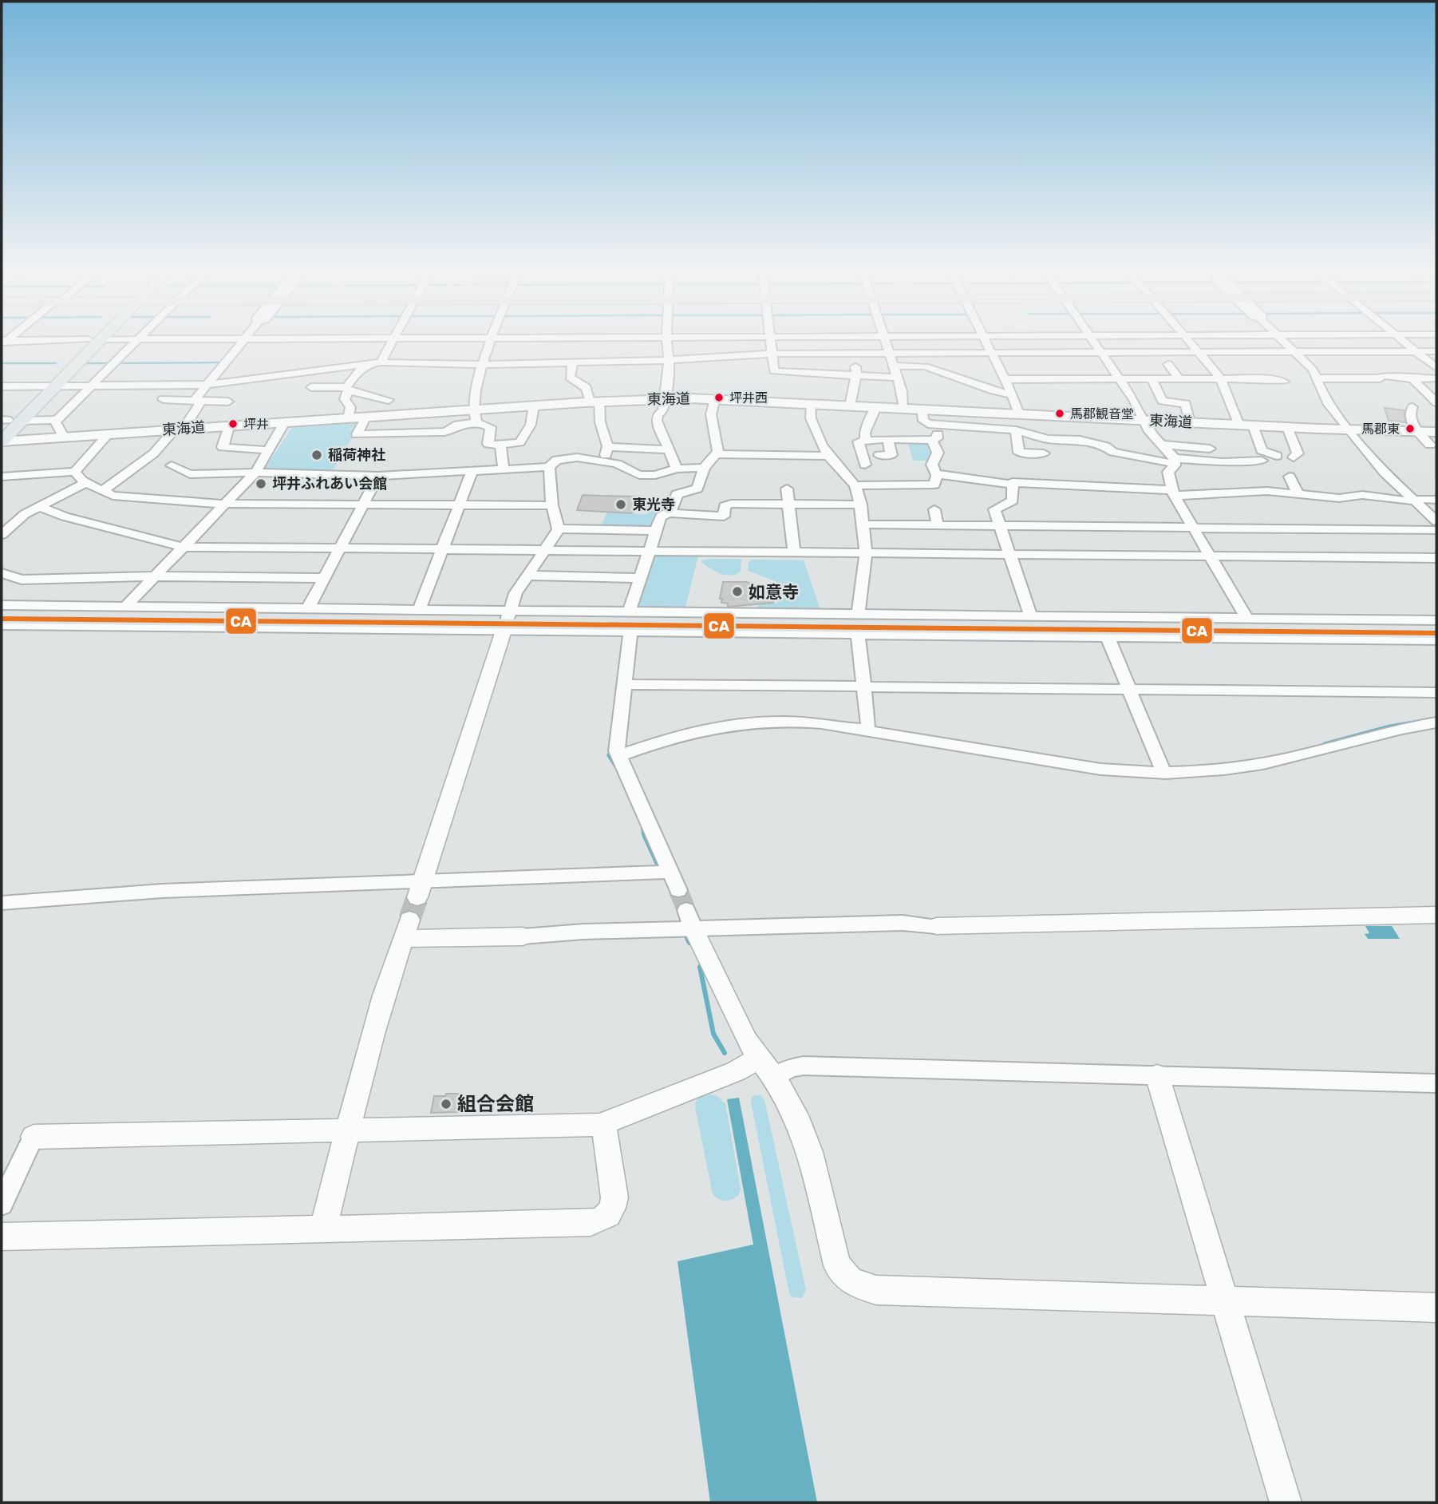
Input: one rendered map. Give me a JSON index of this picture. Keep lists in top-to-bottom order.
{
  "streets": {
    "main road": ["東海道"]
  },
  "places": [
    "坪井西",
    "馬郡観音堂",
    "坪井",
    "馬郡東",
    "稲荷神社",
    "坪井ふれあい会館",
    "東光寺",
    "如意寺",
    "組合会館"
  ],
  "lines": ["transit line CA"]
}
